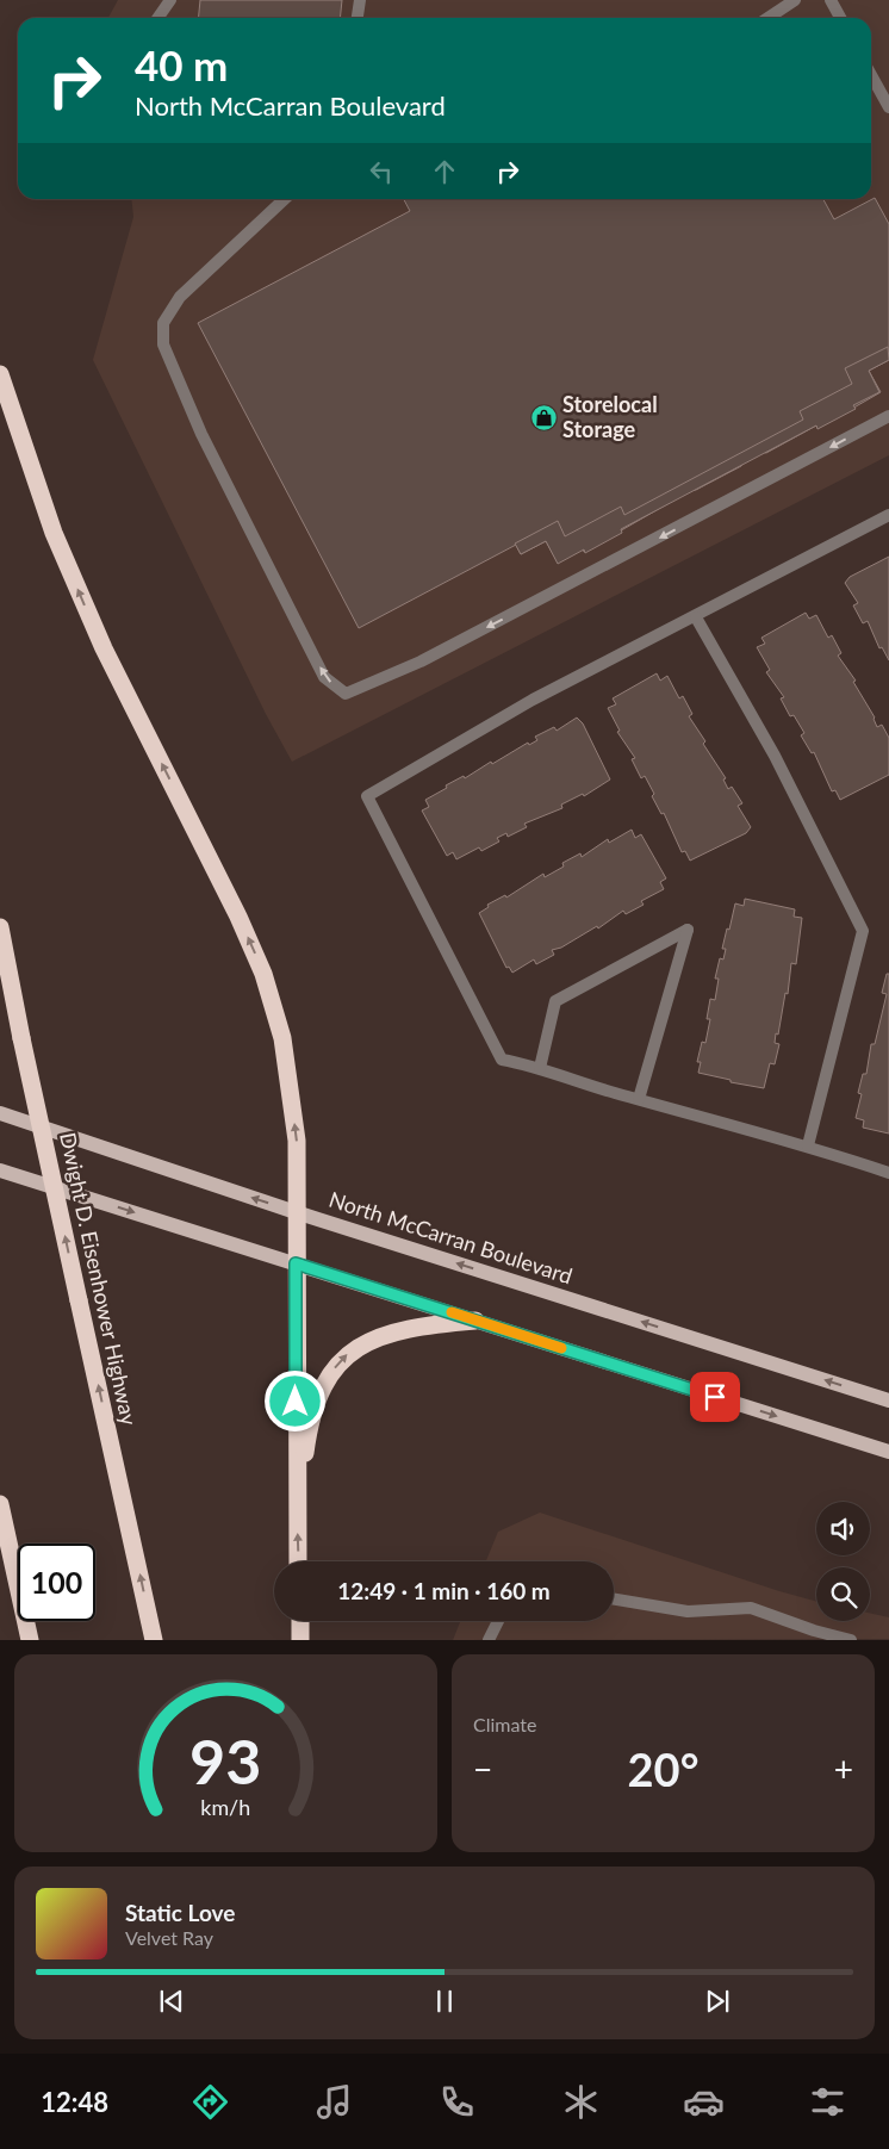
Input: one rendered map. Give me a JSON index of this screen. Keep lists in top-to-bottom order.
{
  "streets": {
    "highway": ["Dwight D. Eisenhower Highway"],
    "main road": ["North McCarran Boulevard"]
  },
  "one_way": ["Dwight D. Eisenhower Highway"],
  "places": {
    "shop": ["Storelocal Storage"]
  },
  "page": {
    "turn": ["40 m", "North McCarran Boulevard"],
    "limit": "100",
    "trip": "12:49 · 1 min · 160 m",
    "tile": "Climate",
    "heat": ["−", "20°", "+"],
    "song": ["Static Love", "Velvet Ray"],
    "tabs": "12:48",
    "gauge": ["93", "km/h"]
  }
}
